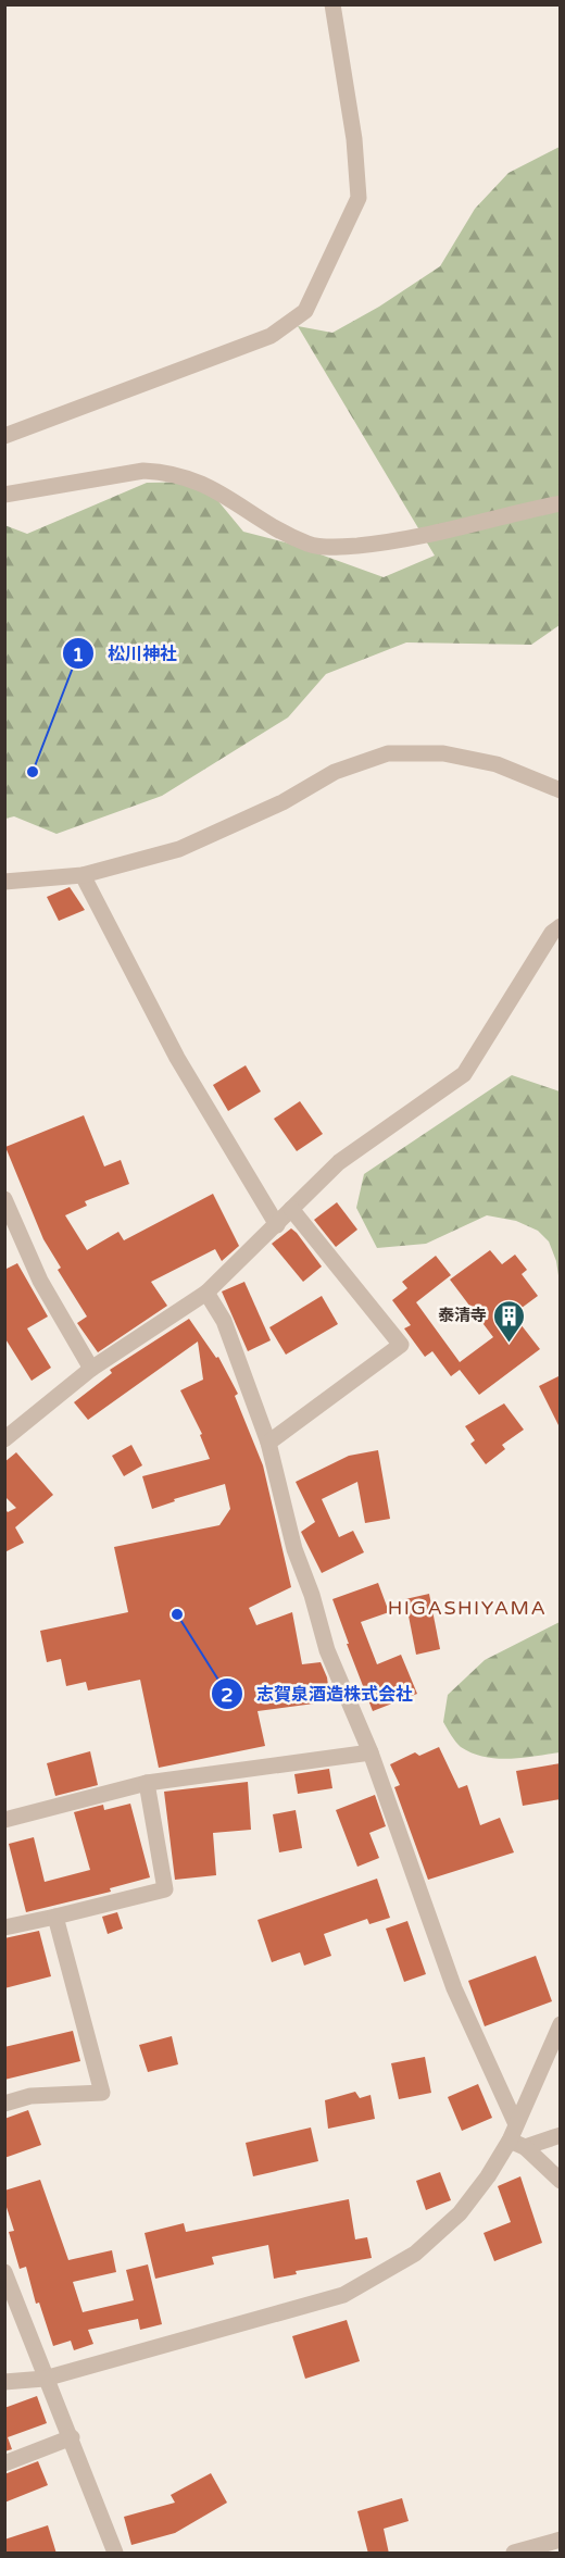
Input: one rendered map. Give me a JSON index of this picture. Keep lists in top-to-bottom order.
{
  "districts": ["HIGASHIYAMA"],
  "places": {
    "other": ["松川神社", "志賀泉酒造株式会社"],
    "building": ["泰清寺"]
  }
}
